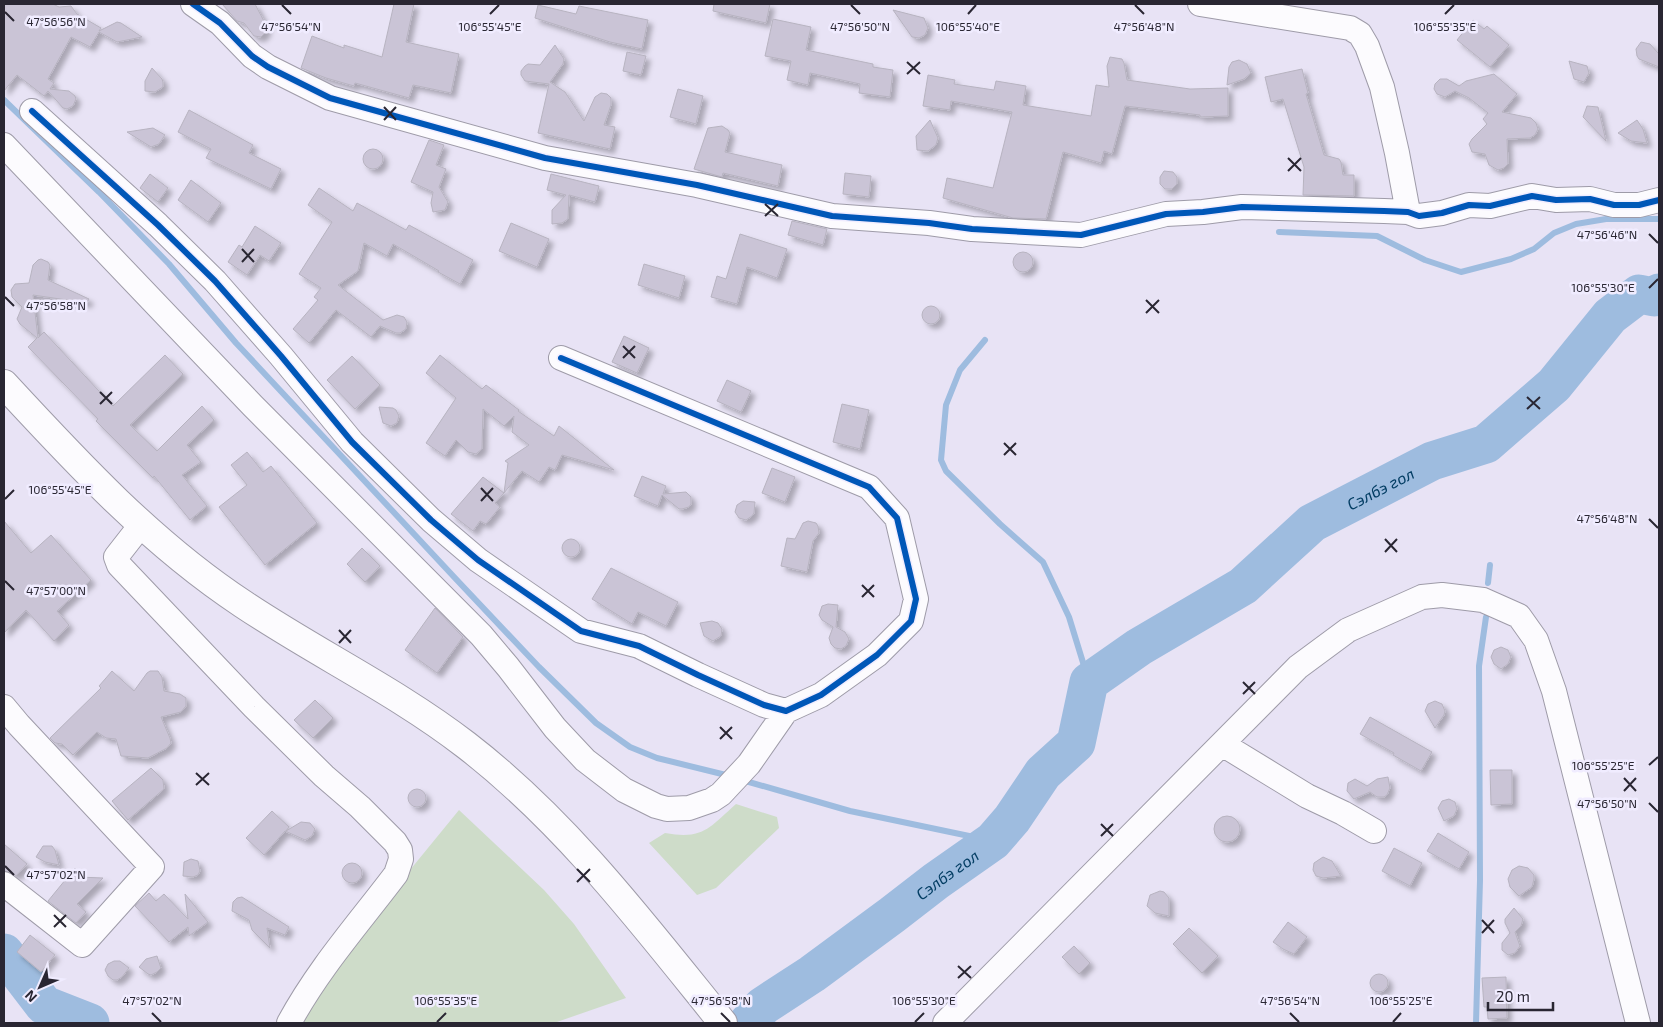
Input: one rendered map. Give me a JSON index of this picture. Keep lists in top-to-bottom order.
{
  "water": ["Сэлбэ гол"],
  "scale_bar": "20 m",
  "north": "bottom left",
  "coordinates": [
    "47°56'56\"N",
    "47°56'54\"N",
    "106°55'45\"E",
    "47°56'50\"N",
    "106°55'40\"E",
    "47°56'48\"N",
    "106°55'35\"E",
    "47°56'46\"N",
    "106°55'30\"E",
    "47°56'58\"N",
    "47°57'00\"N",
    "106°55'25\"E",
    "47°57'02\"N"
  ]
}
